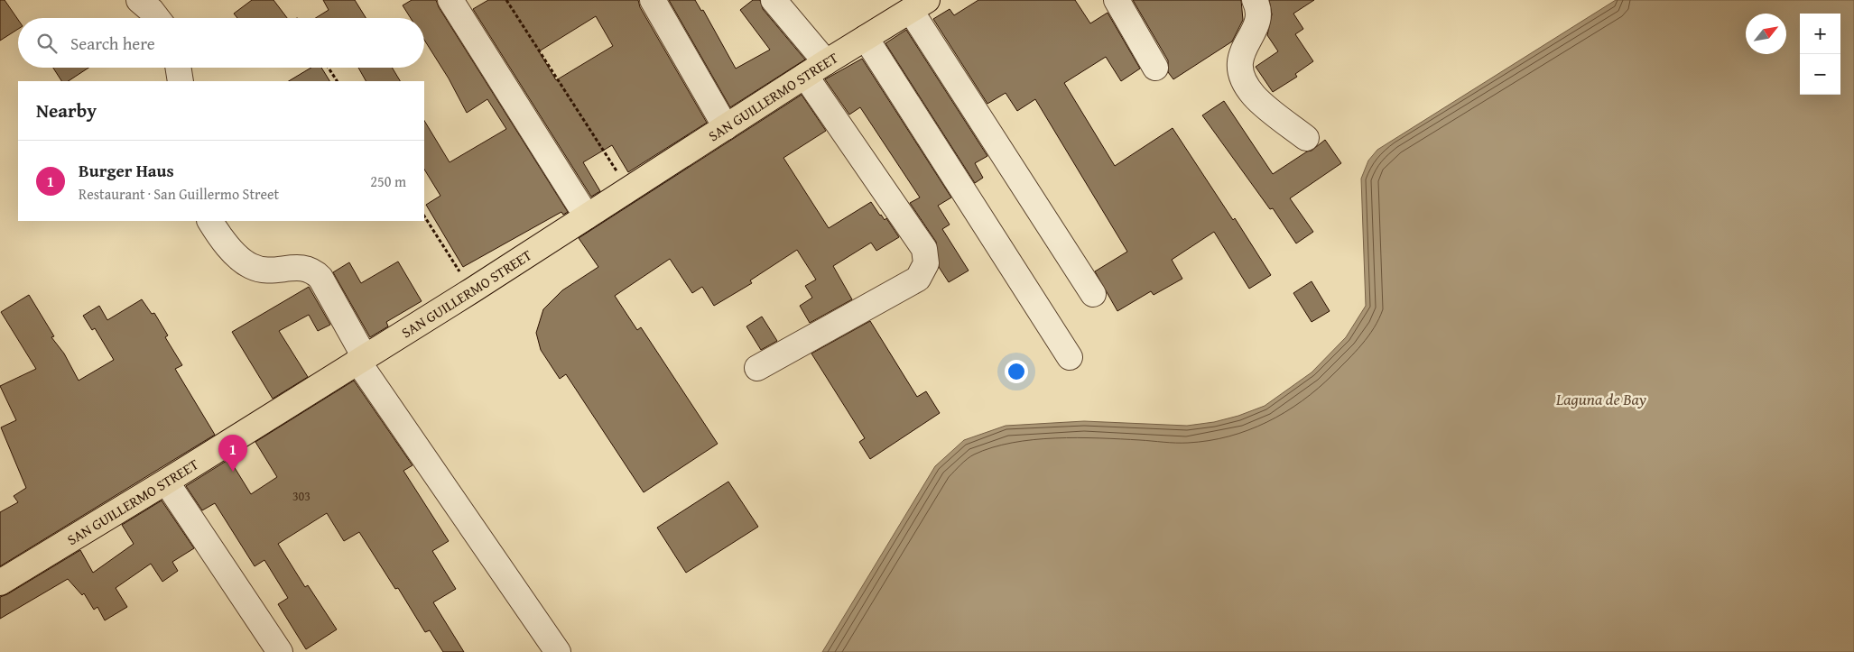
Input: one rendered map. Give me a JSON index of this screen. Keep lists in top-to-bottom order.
{
  "streets": {
    "main road": ["SAN GUILLERMO STREET"]
  },
  "water": ["Laguna de Bay"],
  "house_numbers": ["303"],
  "north": "top right",
  "page": {
    "map_buttons": ["+", "−"],
    "search": "Search here",
    "heading": "Nearby",
    "list": [
      {
        "mark": "1",
        "name": "Burger Haus",
        "note": "Restaurant · San Guillermo Street",
        "value": "250 m"
      }
    ],
    "pins": "1"
  }
}
